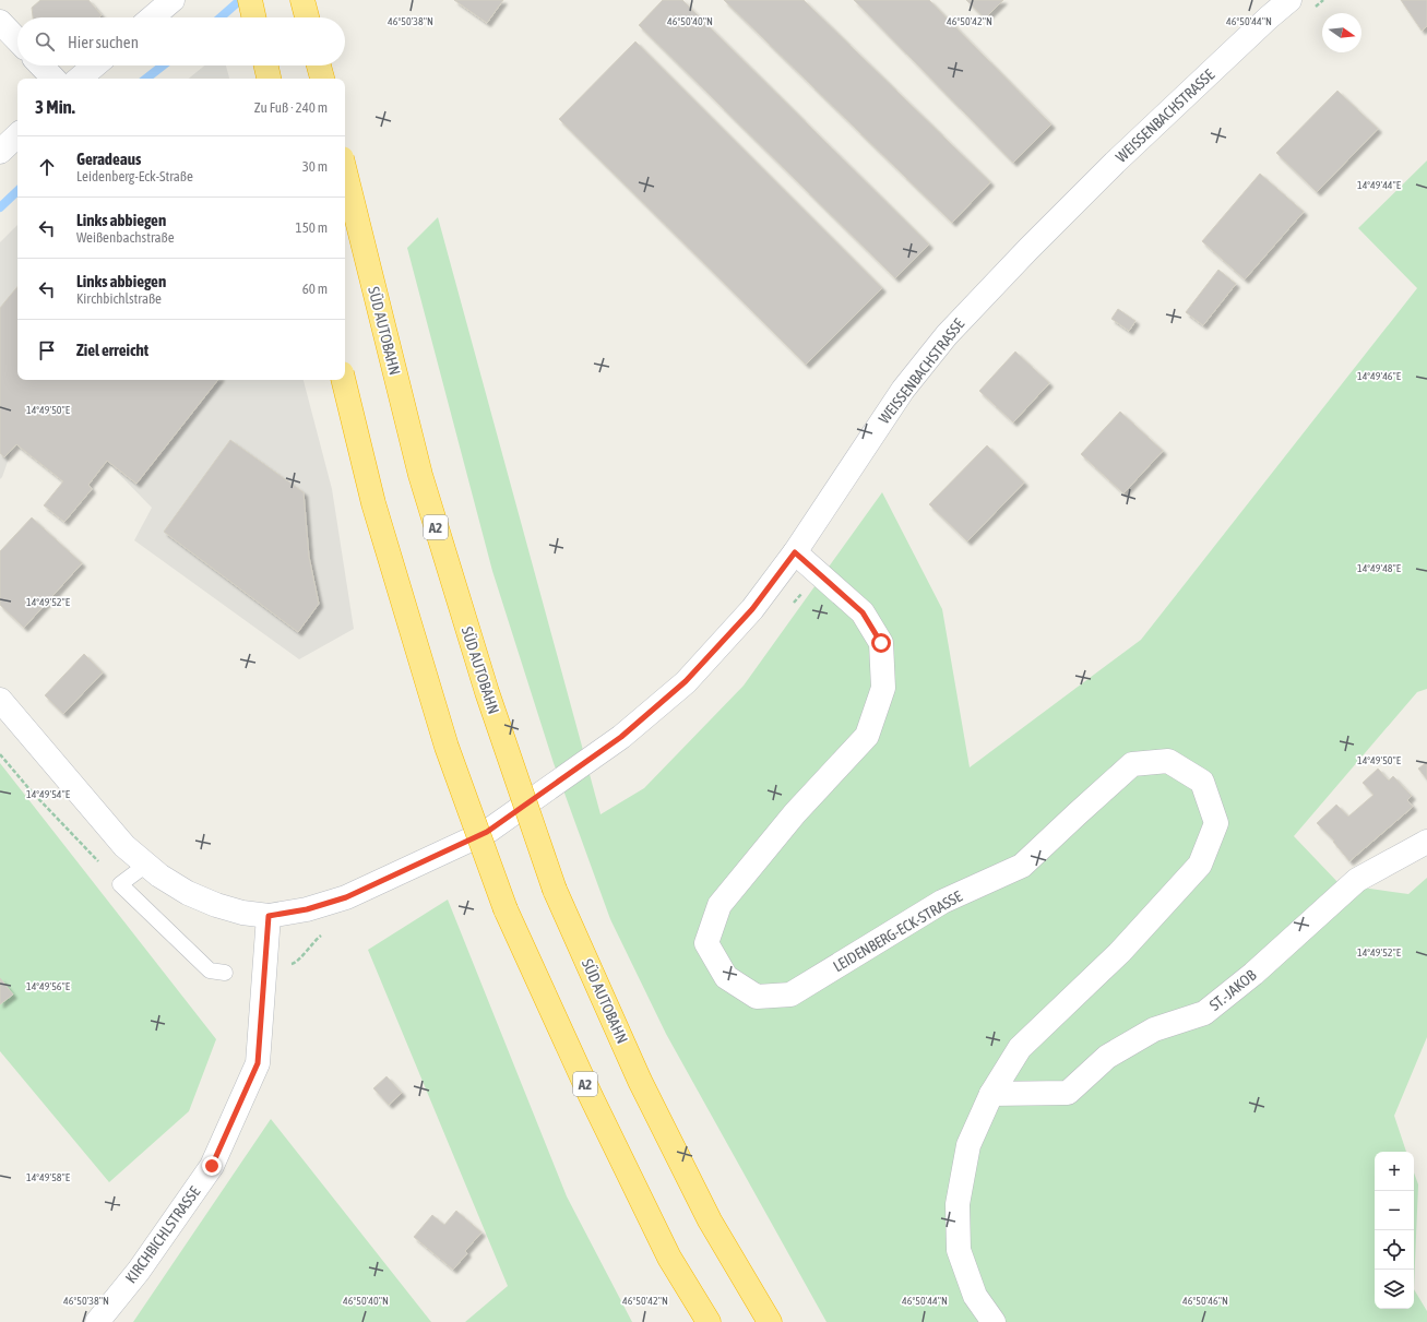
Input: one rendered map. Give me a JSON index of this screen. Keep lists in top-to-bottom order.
{
  "streets": {
    "highway": ["SÜD AUTOBAHN", "A2"],
    "street": [
      "WEISSENBACHSTRASSE",
      "LEIDENBERG-ECK-STRASSE",
      "ST.-JAKOB",
      "KIRCHBICHLSTRASSE"
    ]
  },
  "crossings": [
    ["WEISSENBACHSTRASSE", "LEIDENBERG-ECK-STRASSE"],
    ["WEISSENBACHSTRASSE", "KIRCHBICHLSTRASSE"],
    ["LEIDENBERG-ECK-STRASSE", "ST.-JAKOB"]
  ],
  "north": "right",
  "page": {
    "search": "Hier suchen",
    "heading": ["3 Min.", "Zu Fuß · 240 m"],
    "list": [
      ["Geradeaus", "Leidenberg-Eck-Straße", "30 m"],
      ["Links abbiegen", "Weißenbachstraße", "150 m"],
      ["Links abbiegen", "Kirchbichlstraße", "60 m"],
      "Ziel erreicht"
    ],
    "map_buttons": ["+", "−"]
  },
  "coordinates": [
    "46°50'38\"N",
    "46°50'40\"N",
    "46°50'42\"N",
    "46°50'44\"N",
    "14°49'44\"E",
    "14°49'46\"E",
    "14°49'50\"E",
    "14°49'48\"E",
    "14°49'52\"E",
    "14°49'54\"E",
    "14°49'56\"E",
    "14°49'58\"E",
    "46°50'46\"N"
  ]
}
